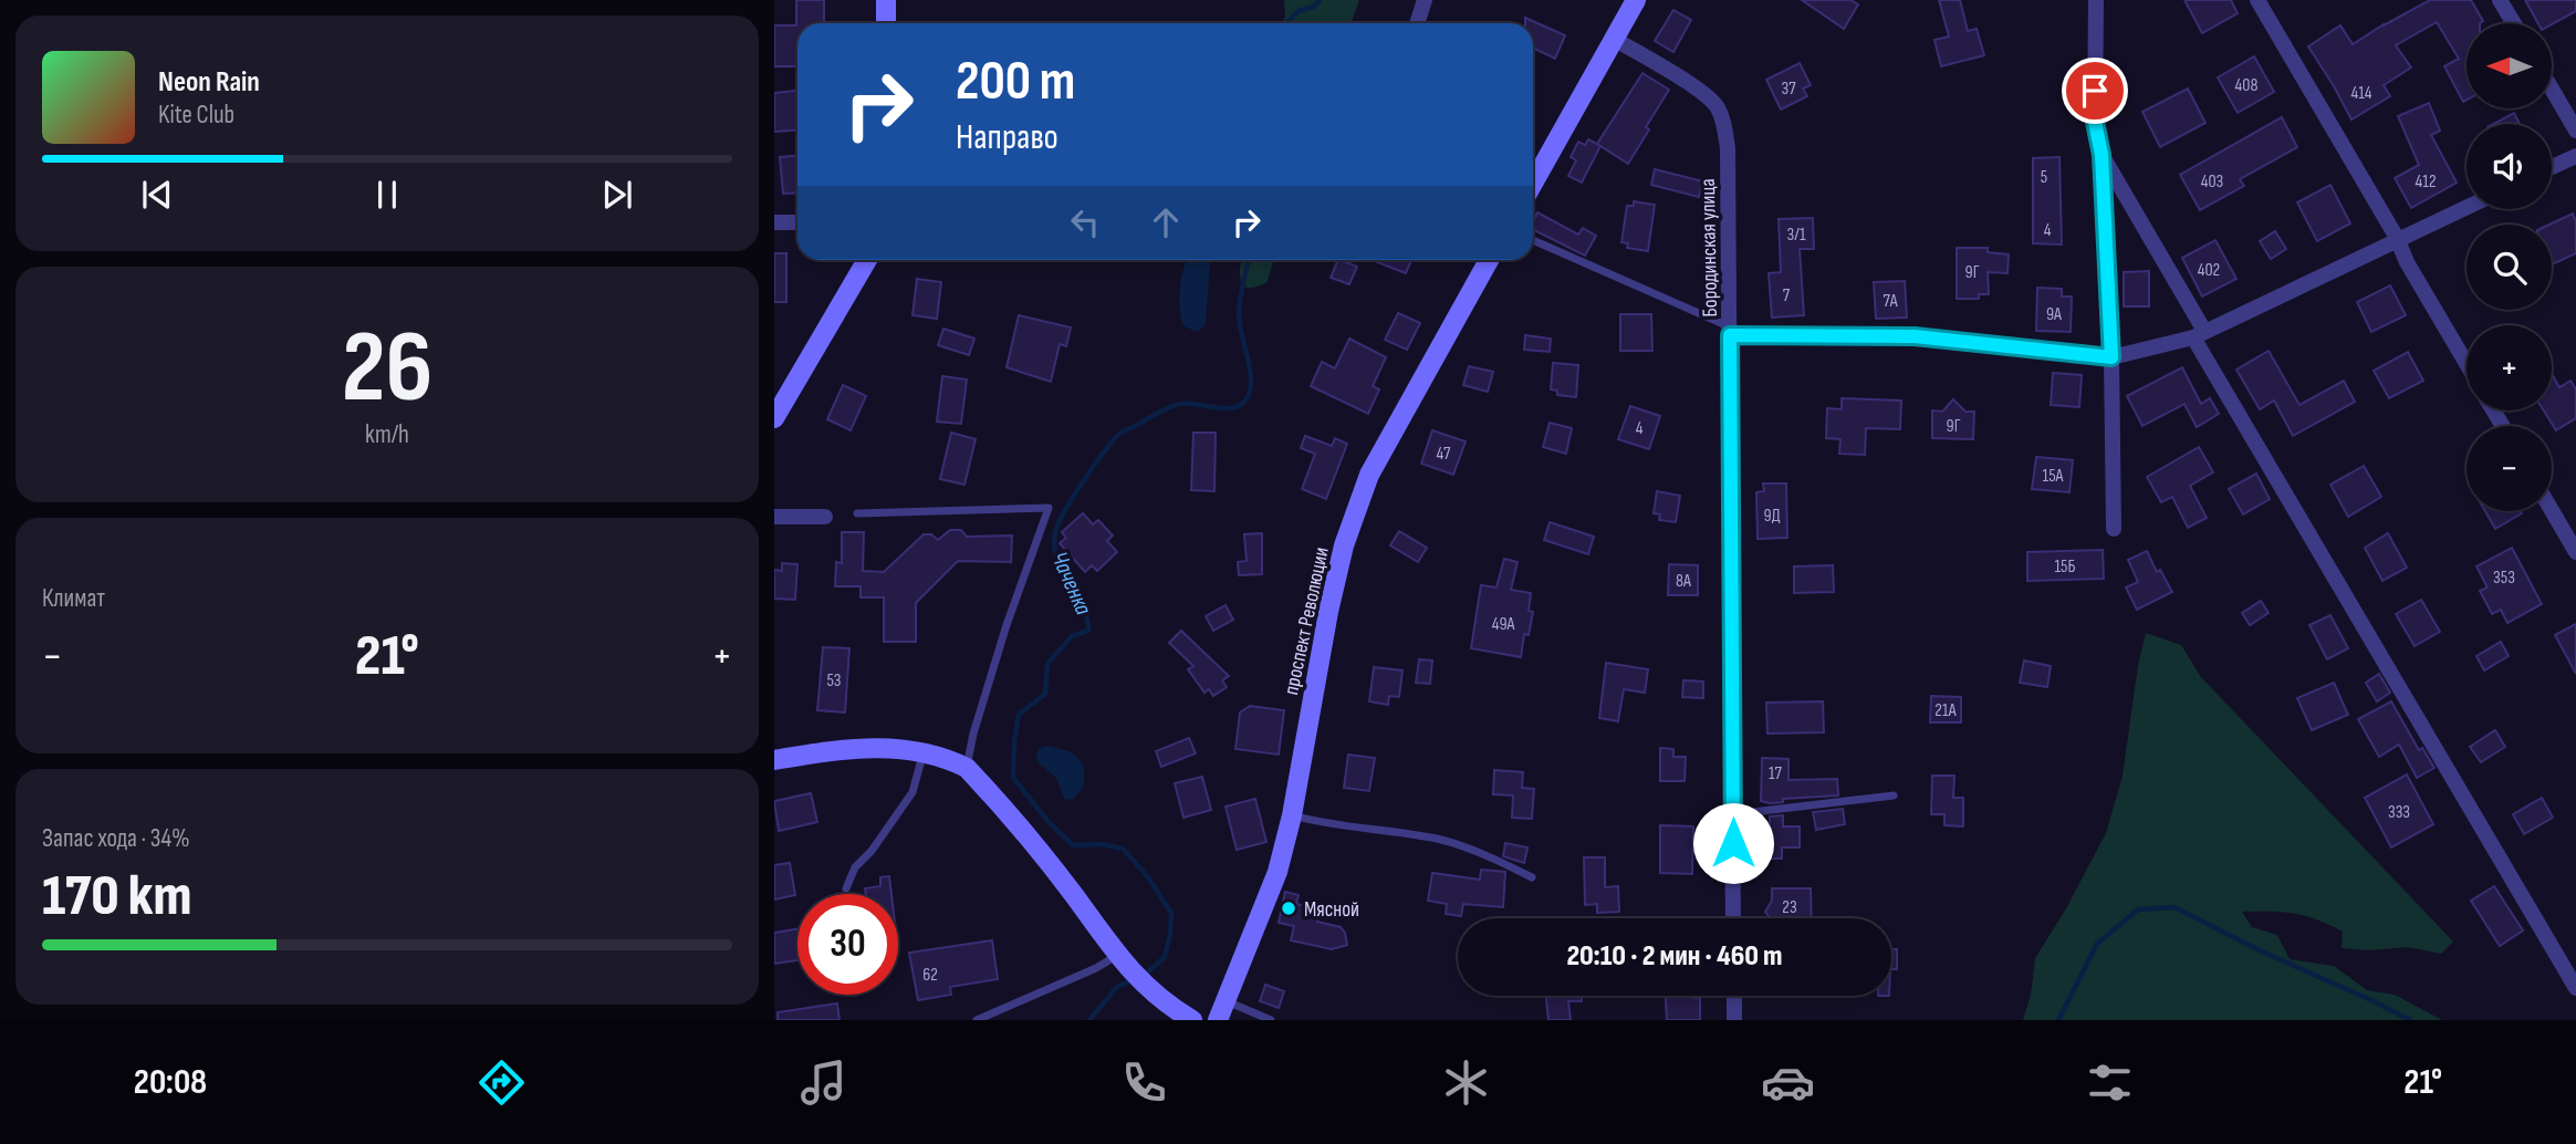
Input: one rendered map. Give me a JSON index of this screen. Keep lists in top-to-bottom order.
{
  "streets": {
    "street": ["Бородинская улица", "проспект Революции"]
  },
  "water": ["Чаченка"],
  "places": ["Мясной"],
  "house_numbers": [
    "408",
    "37",
    "414",
    "5",
    "403",
    "412",
    "4",
    "3/1",
    "402",
    "9Г",
    "7",
    "7А",
    "9А",
    "9Г",
    "4",
    "47",
    "15А",
    "9Д",
    "15Б",
    "353",
    "8А",
    "49А",
    "53",
    "21А",
    "17",
    "333",
    "23",
    "62"
  ],
  "north": "left",
  "page": {
    "map_buttons": ["+", "−"],
    "turn": ["200 m", "Направо"],
    "song": ["Neon Rain", "Kite Club"],
    "tile": [
      ["26", "km/h"],
      "Климат",
      ["Запас хода · 34%", "170 km"]
    ],
    "heat": ["−", "21°", "+"],
    "limit": "30",
    "trip": "20:10 · 2 мин · 460 m",
    "tabs": ["20:08", "21°"]
  }
}
